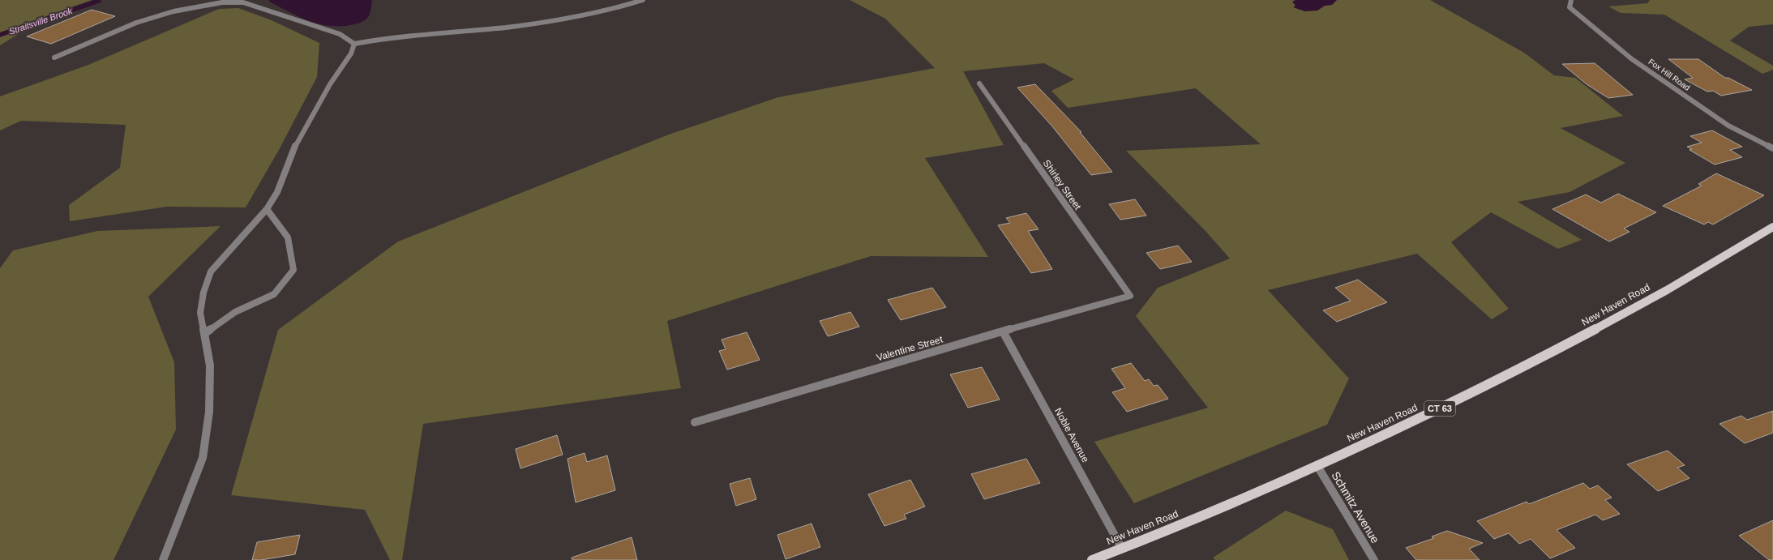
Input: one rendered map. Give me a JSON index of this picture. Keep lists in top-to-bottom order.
{
  "streets": {
    "main road": ["New Haven Road", "CT 63"],
    "street": [
      "Fox Hill Road",
      "Shirley Street",
      "Valentine Street",
      "Noble Avenue",
      "Schmitz Avenue"
    ]
  },
  "crossings": [
    ["Shirley Street", "Valentine Street"],
    ["New Haven Road", "Noble Avenue"],
    ["New Haven Road", "Schmitz Avenue"],
    ["Valentine Street", "Noble Avenue"]
  ],
  "water": ["Straitsville Brook"]
}
